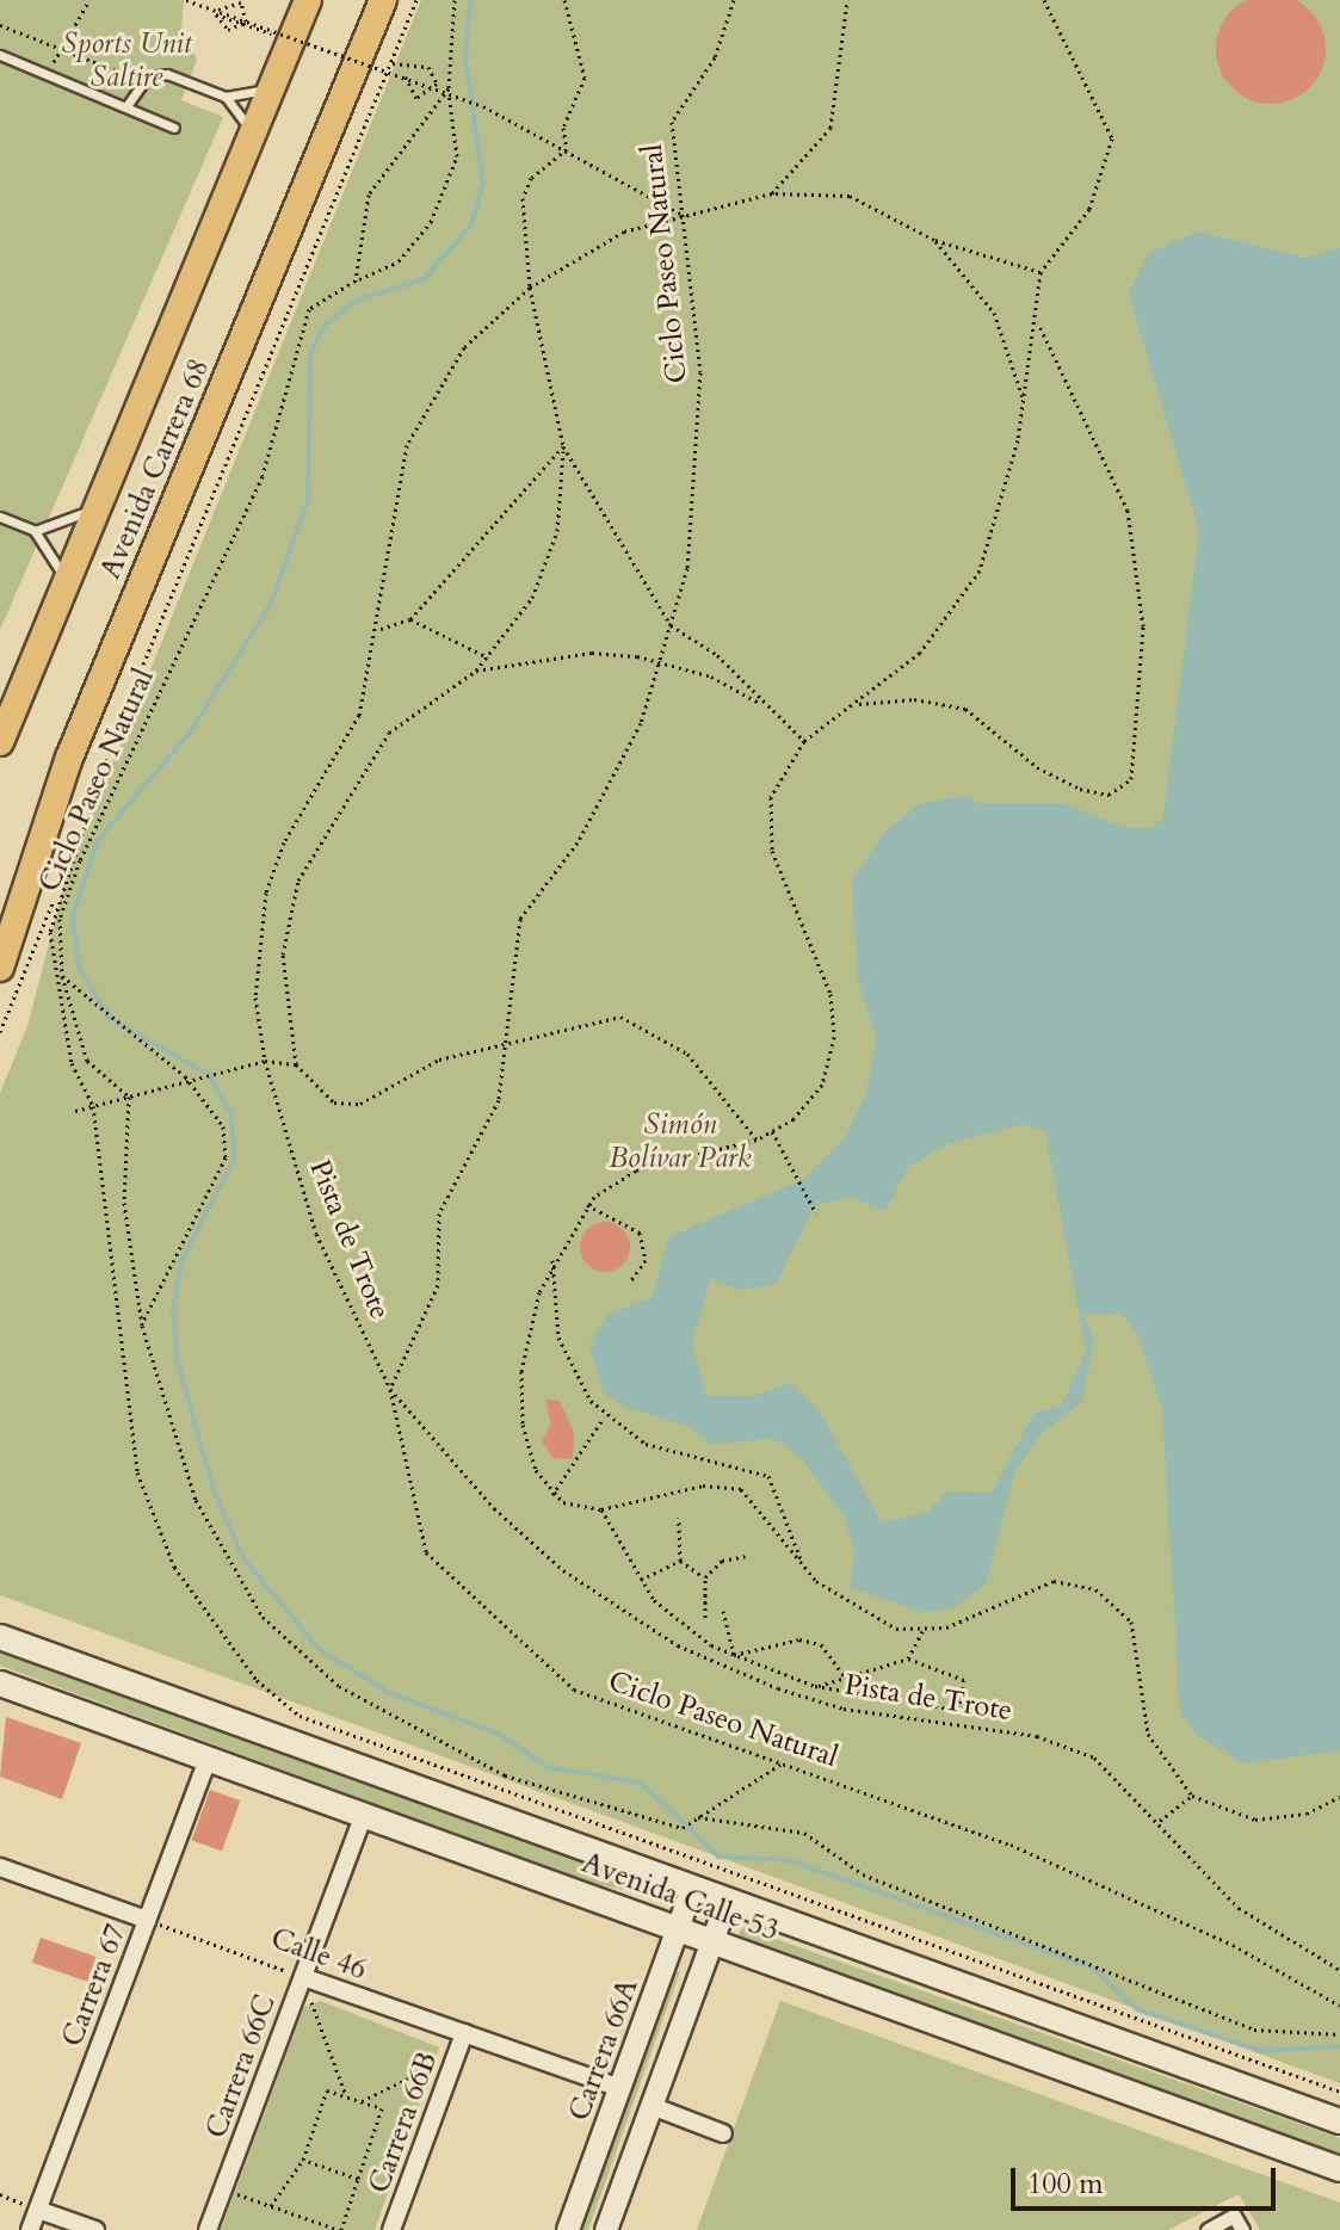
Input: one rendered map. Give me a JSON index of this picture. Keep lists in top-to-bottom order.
{
  "streets": {
    "main road": ["Avenida Carrera 68", "Avenida Calle 53"],
    "street": [
      "Calle 46",
      "Carrera 67",
      "Carrera 66A",
      "Carrera 66C",
      "Carrera 66B"
    ],
    "path": ["Ciclo Paseo Natural", "Pista de Trote"]
  },
  "crossings": [
    ["Ciclo Paseo Natural", "Pista de Trote"],
    ["Avenida Calle 53", "Carrera 67"],
    ["Avenida Calle 53", "Carrera 66A"],
    ["Avenida Calle 53", "Carrera 66C"],
    ["Calle 46", "Carrera 67"],
    ["Calle 46", "Carrera 66A"],
    ["Calle 46", "Carrera 66C"],
    ["Calle 46", "Carrera 66B"]
  ],
  "parks": ["Sports Unit Saltire", "Simón Bolívar Park"],
  "scale_bar": "100 m"
}
